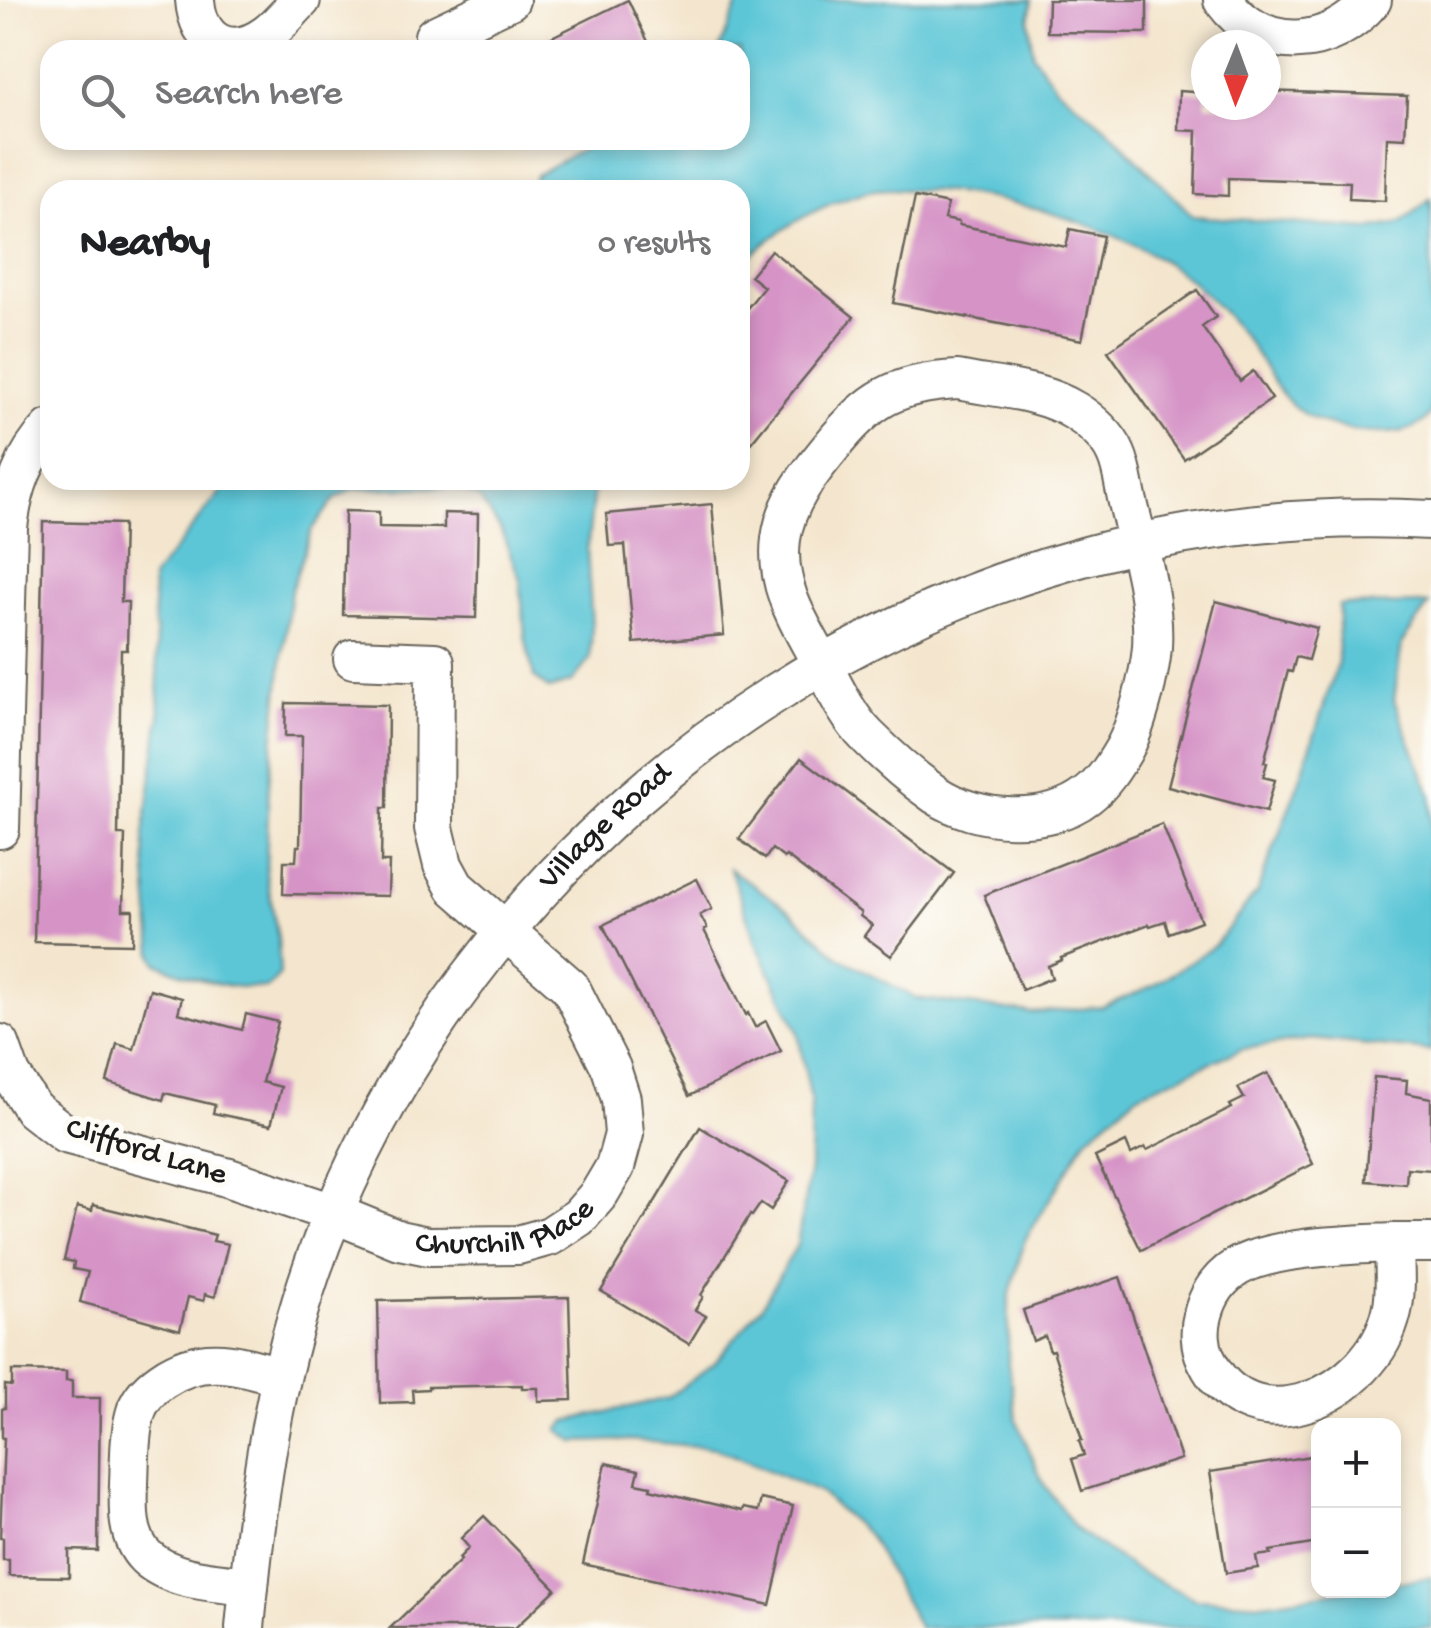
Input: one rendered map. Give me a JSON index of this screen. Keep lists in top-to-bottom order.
{
  "streets": {
    "street": ["Village Road", "Clifford Lane", "Churchill Place"]
  },
  "crossings": [
    ["Village Road", "Clifford Lane"],
    ["Village Road", "Churchill Place"],
    ["Clifford Lane", "Churchill Place"]
  ],
  "north": "bottom",
  "page": {
    "search": "Search here",
    "heading": ["Nearby", "0 results"],
    "map_buttons": ["+", "−"]
  }
}
